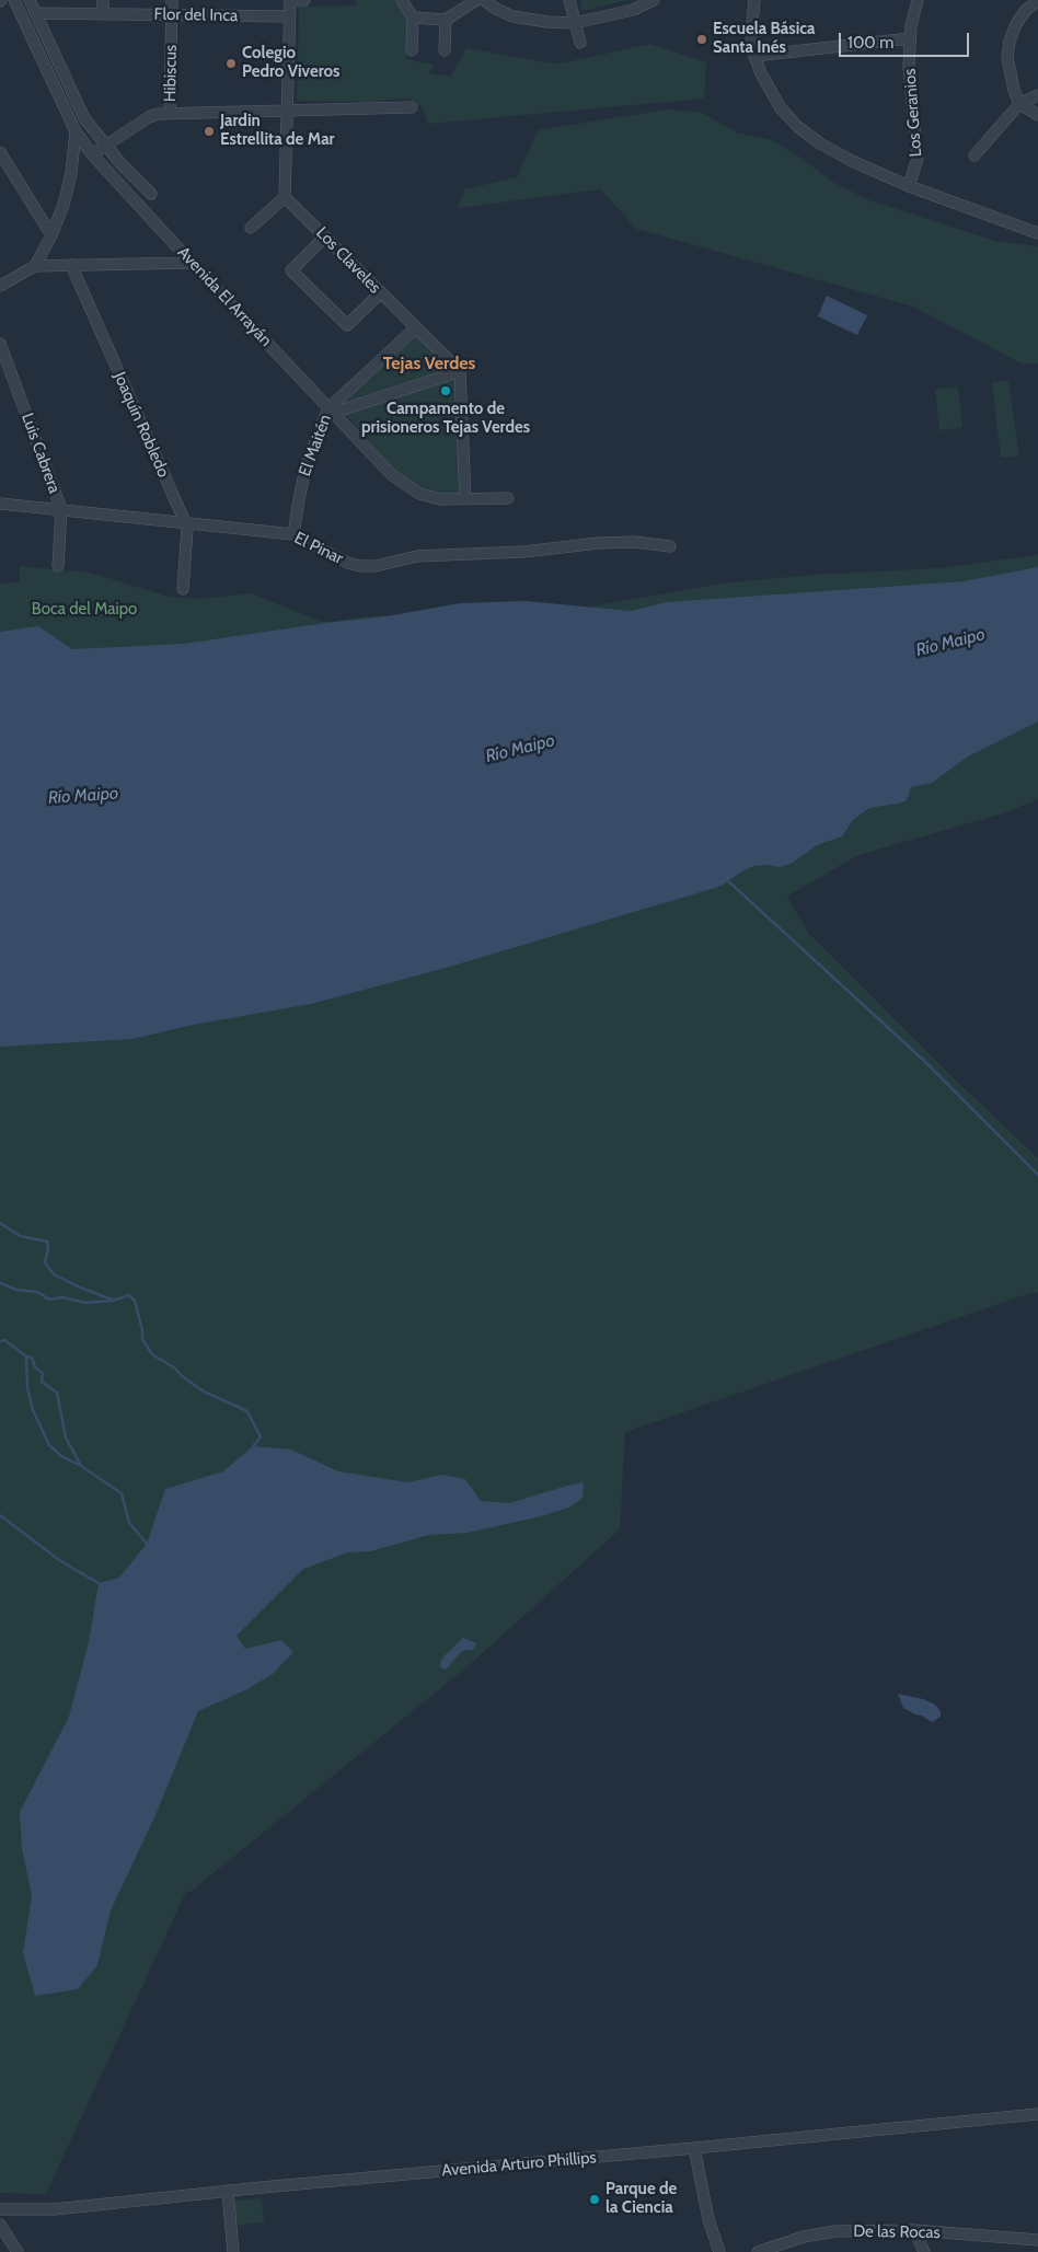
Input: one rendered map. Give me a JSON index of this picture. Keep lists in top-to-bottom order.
{
  "streets": {
    "street": [
      "Flor del Inca",
      "Hibiscus",
      "Los Geranios",
      "Los Claveles",
      "Avenida El Arrayán",
      "Joaquín Robledo",
      "El Maitén",
      "Luis Cabrera",
      "El Pinar",
      "Avenida Arturo Phillips",
      "De las Rocas"
    ]
  },
  "crossings": [
    ["Flor del Inca", "Hibiscus"],
    ["Los Claveles", "El Maitén"],
    ["Avenida El Arrayán", "El Maitén"],
    ["Joaquín Robledo", "El Pinar"],
    ["El Maitén", "El Pinar"],
    ["Luis Cabrera", "El Pinar"]
  ],
  "districts": ["Tejas Verdes"],
  "water": ["Río Maipo"],
  "parks": ["Boca del Maipo"],
  "places": [
    "Escuela Básica Santa Inés",
    "Colegio Pedro Viveros",
    "Jardin Estrellita de Mar",
    "Campamento de prisioneros Tejas Verdes",
    "Parque de la Ciencia"
  ],
  "scale_bar": "100 m"
}
